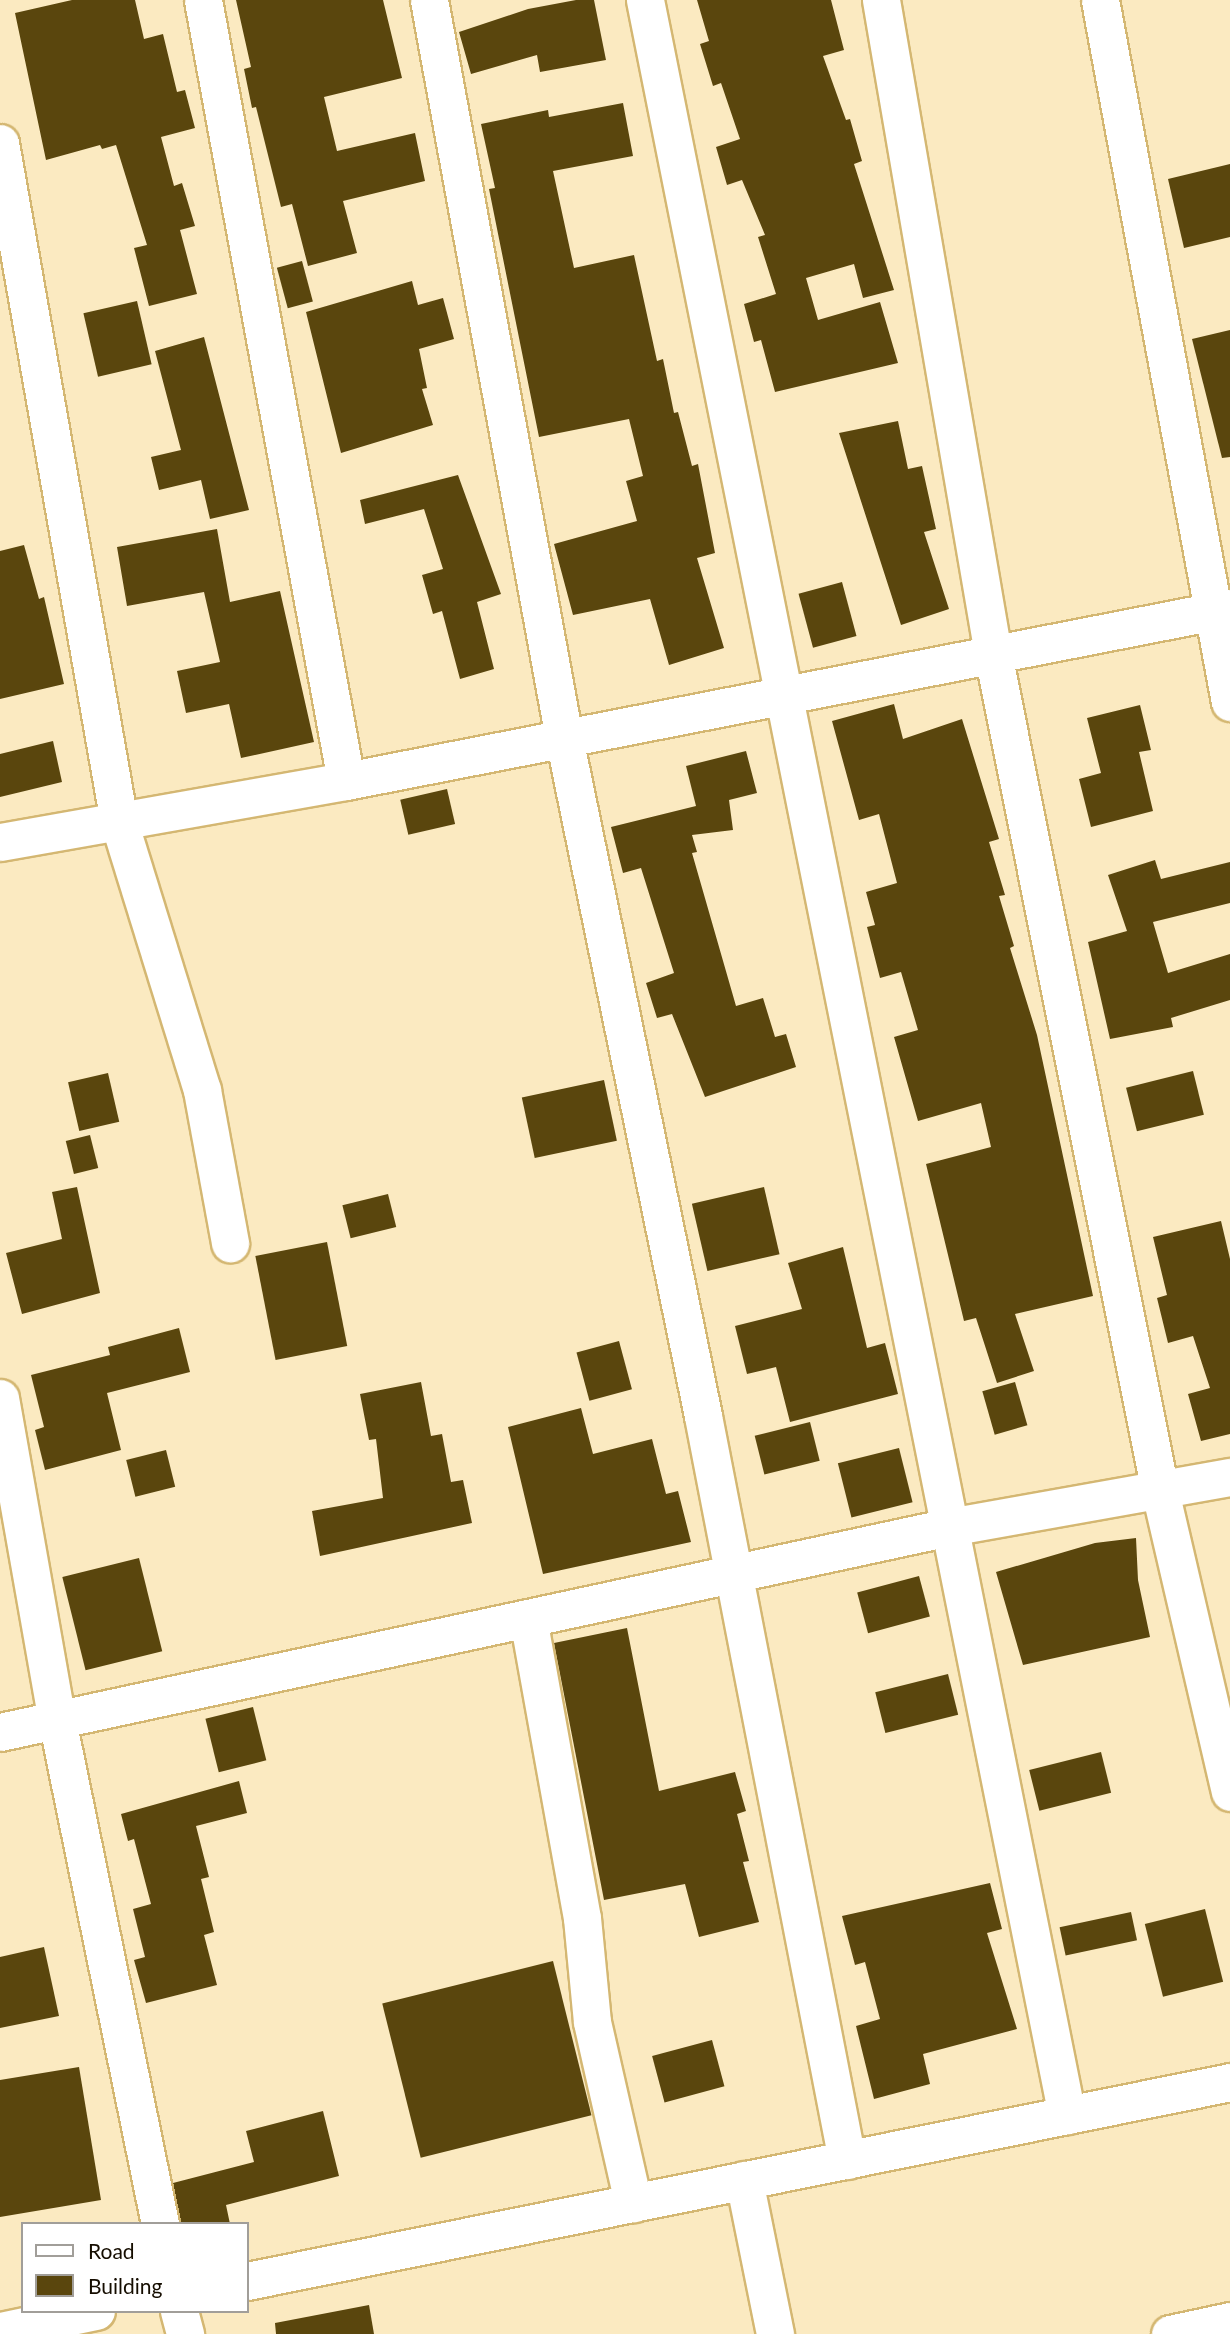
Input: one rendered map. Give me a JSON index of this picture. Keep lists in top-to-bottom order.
{
  "legend": ["Road", "Building"]
}
